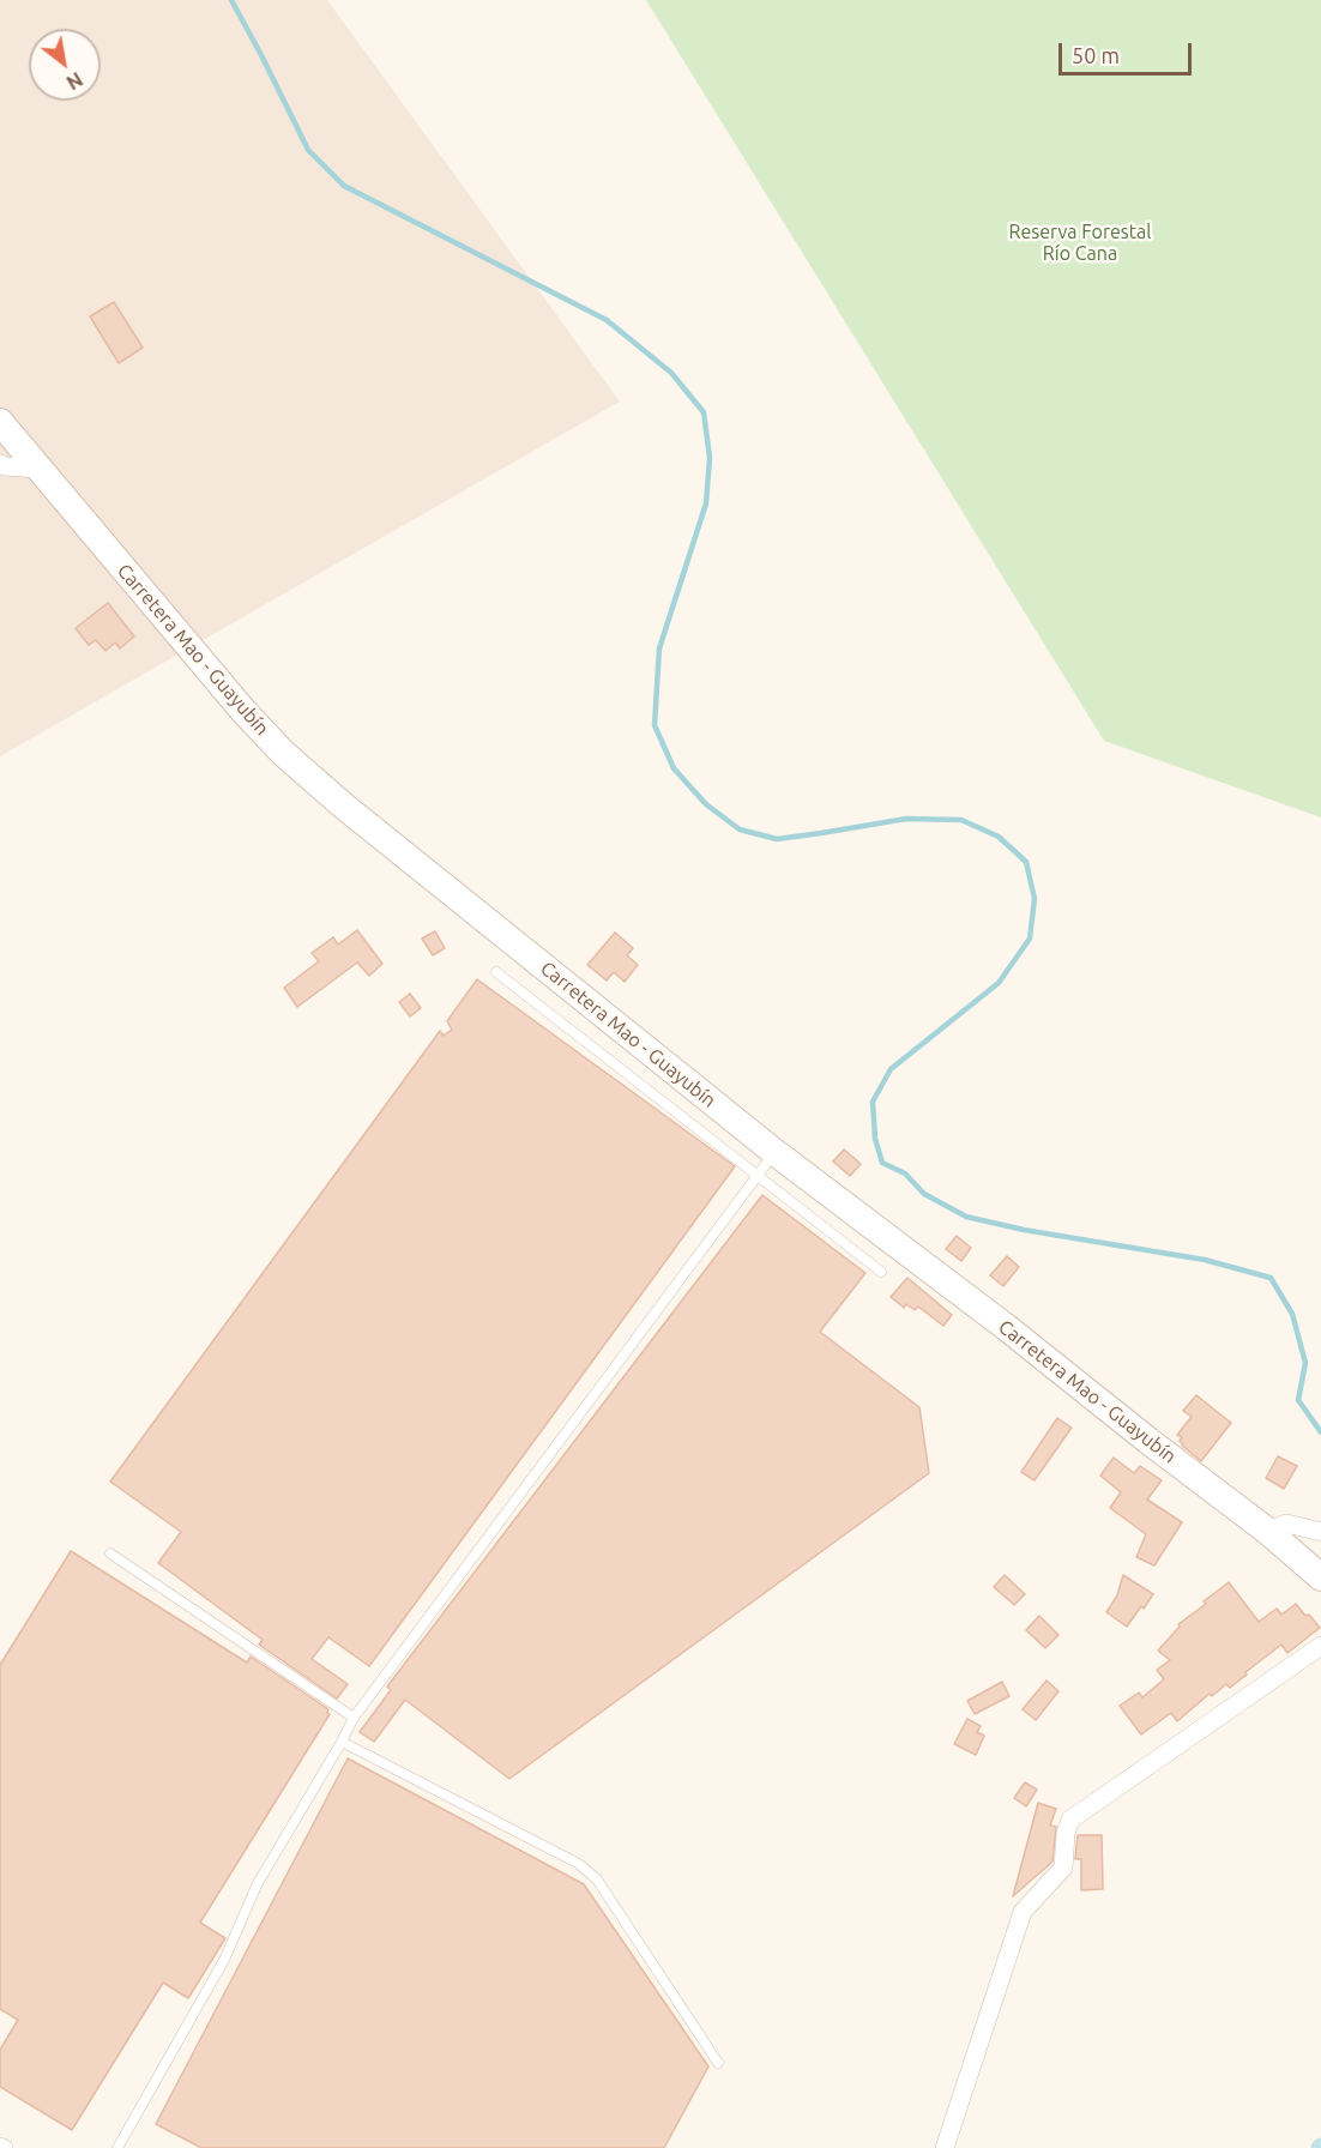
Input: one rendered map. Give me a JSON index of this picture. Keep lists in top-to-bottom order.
{
  "streets": {
    "main road": ["Carretera Mao - Guayubín"]
  },
  "parks": ["Reserva Forestal Río Cana"],
  "scale_bar": "50 m",
  "north": "bottom right"
}
